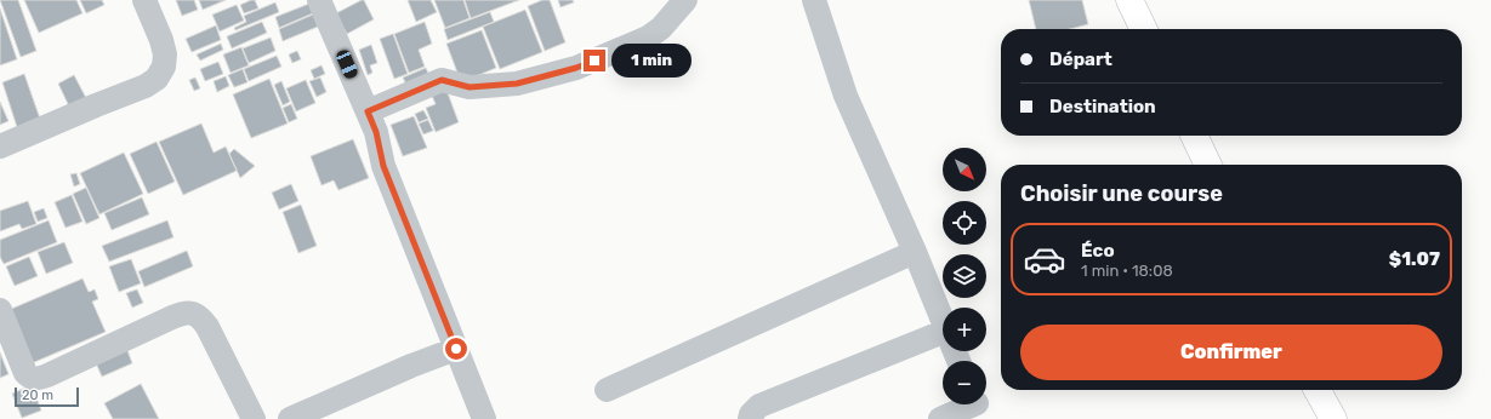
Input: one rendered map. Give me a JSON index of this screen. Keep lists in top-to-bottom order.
{
  "scale_bar": "20 m",
  "north": "bottom right",
  "page": {
    "banner": ["Départ", "Destination"],
    "bubble": "1 min",
    "map_buttons": ["+", "−"],
    "heading": "Choisir une course",
    "list": [
      {
        "name": "Éco",
        "note": "1 min · 18:08",
        "value": "$1.07"
      }
    ],
    "buttons": "Confirmer",
    "scale": "20 m"
  }
}
